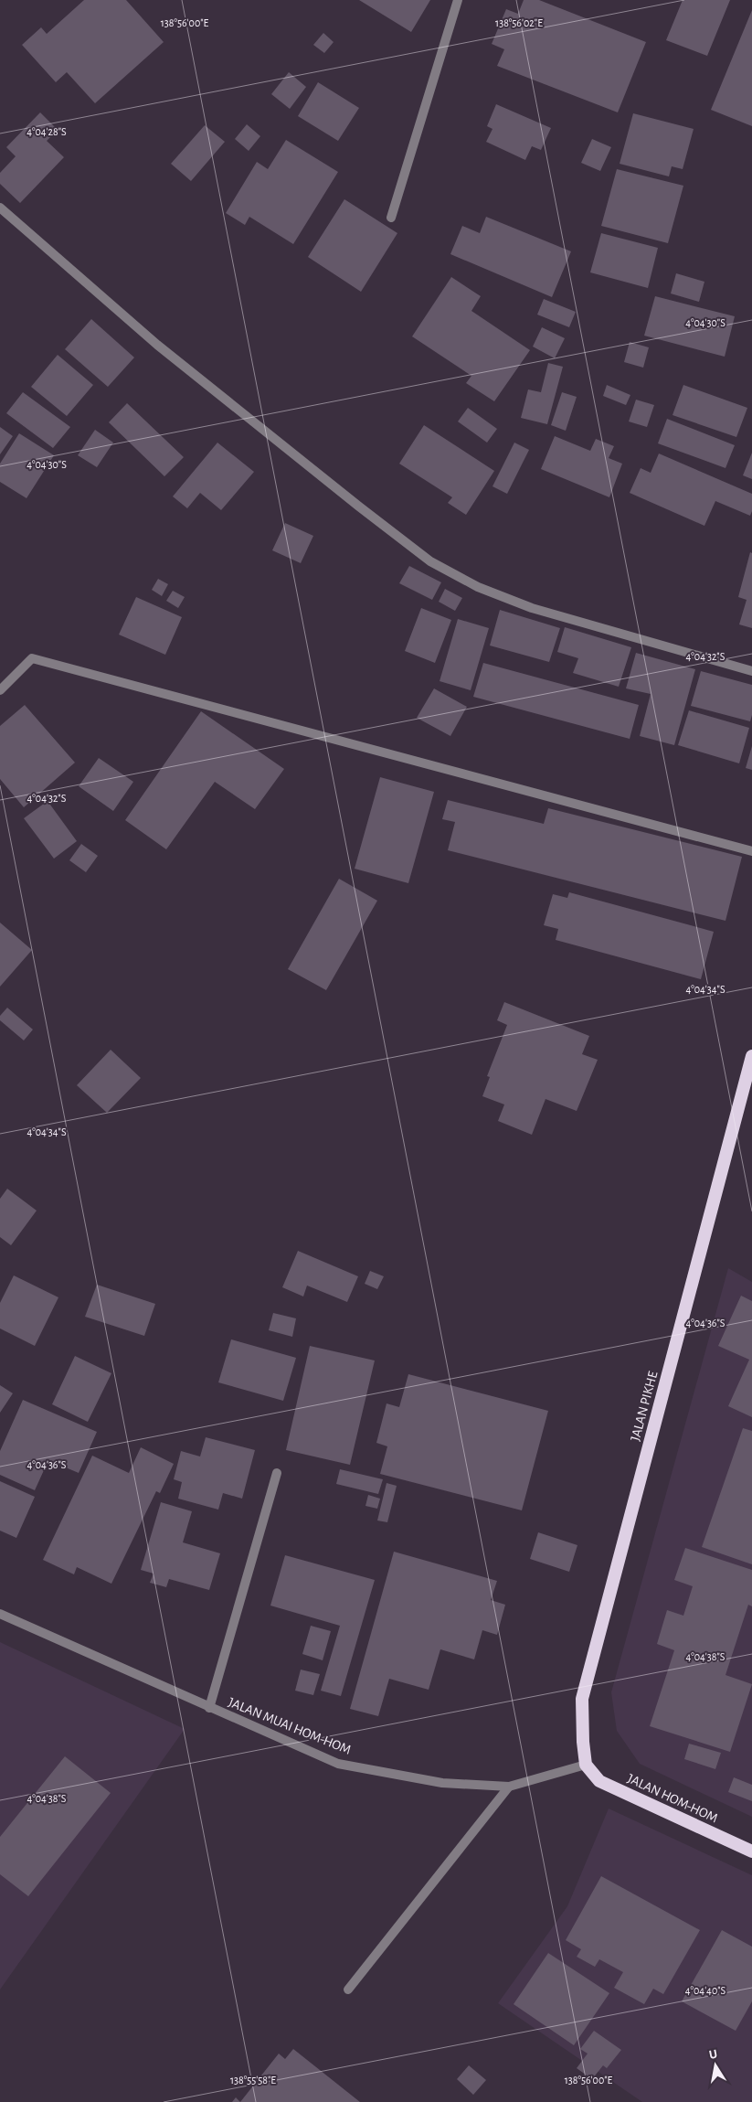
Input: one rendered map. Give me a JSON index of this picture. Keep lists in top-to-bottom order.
{
  "streets": {
    "highway": ["JALAN PIKHE", "JALAN HOM-HOM"],
    "street": ["JALAN MUAI HOM-HOM"]
  },
  "crossings": [
    ["JALAN PIKHE", "JALAN MUAI HOM-HOM"],
    ["JALAN PIKHE", "JALAN HOM-HOM"],
    ["JALAN MUAI HOM-HOM", "JALAN HOM-HOM"]
  ],
  "north": "top",
  "coordinates": [
    "138°56'00\"E",
    "138°56'02\"E",
    "4°04'28\"S",
    "4°04'30\"S",
    "4°04'32\"S",
    "4°04'34\"S",
    "4°04'36\"S",
    "4°04'38\"S",
    "4°04'40\"S",
    "138°55'58\"E"
  ]
}
